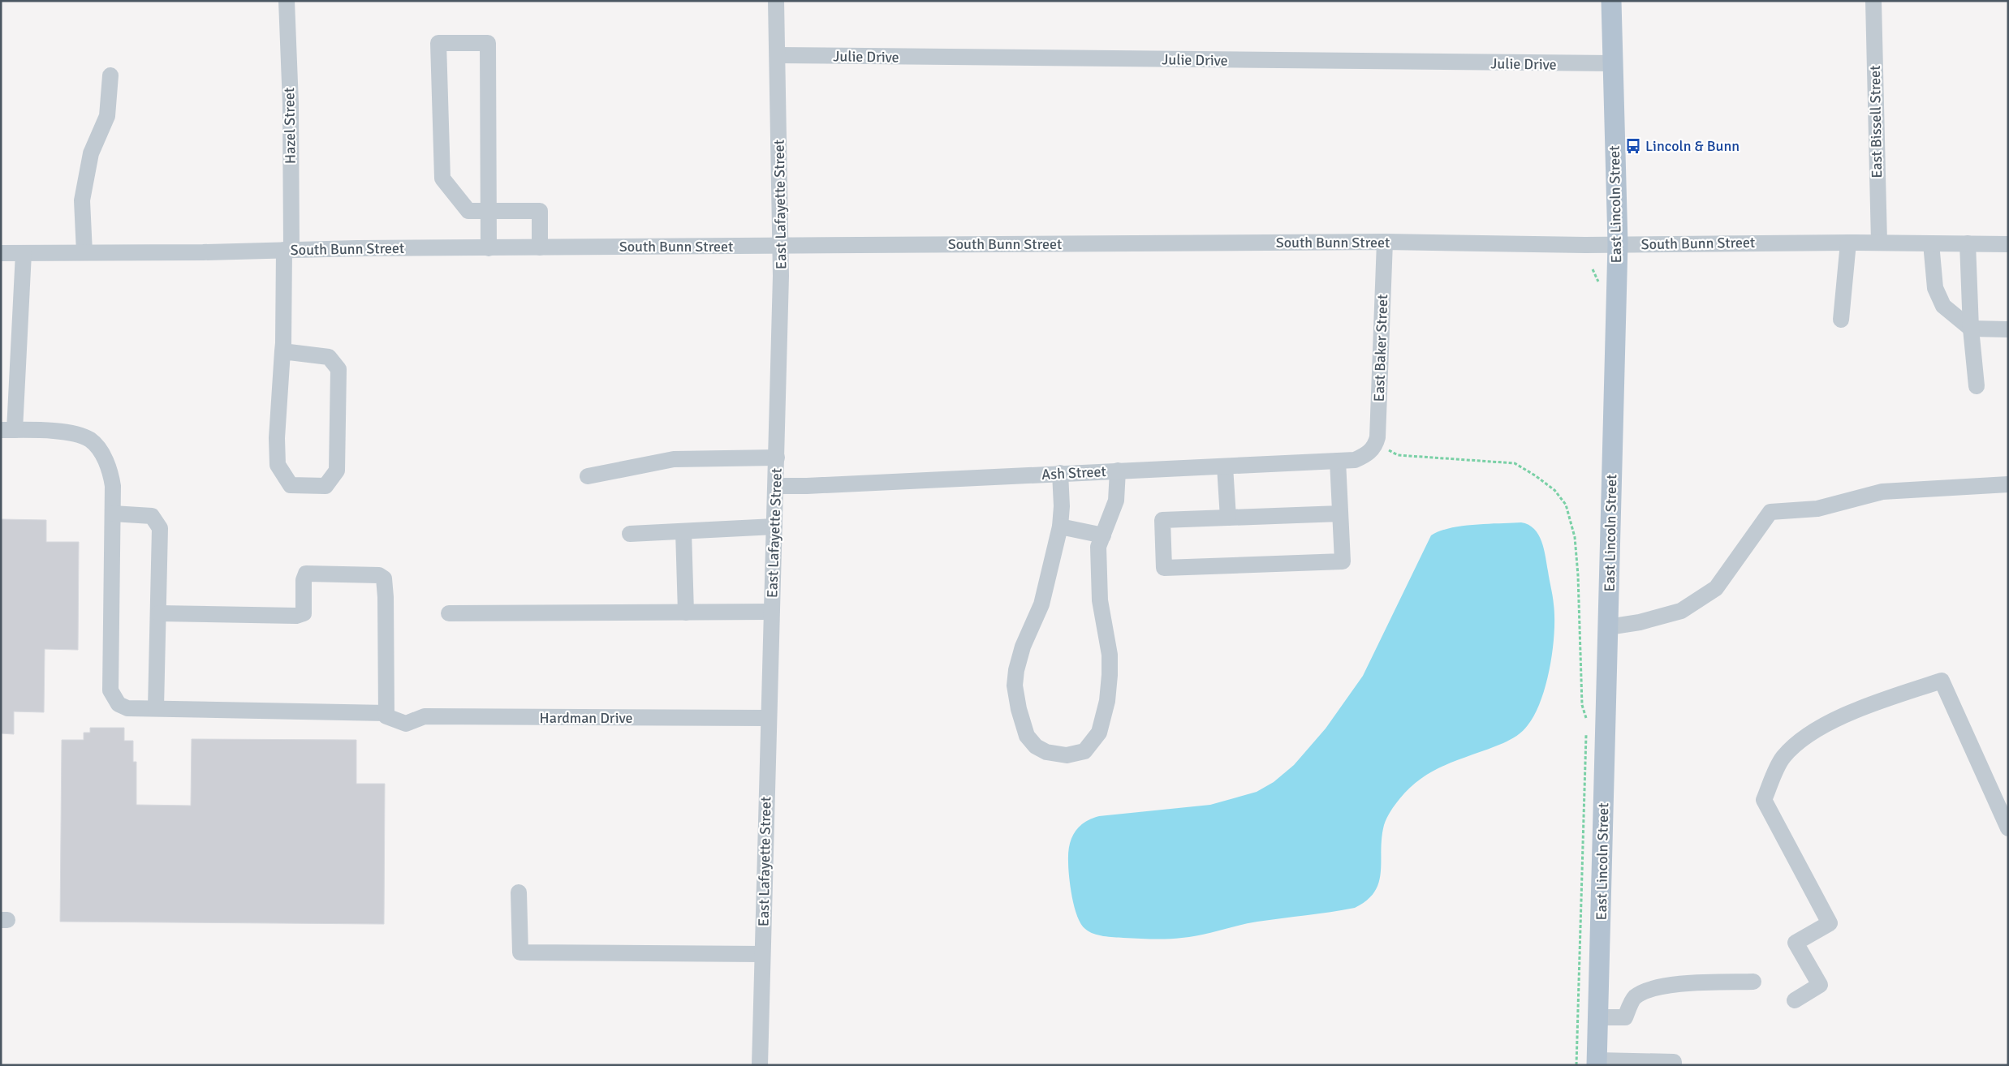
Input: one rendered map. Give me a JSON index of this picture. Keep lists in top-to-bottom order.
{
  "streets": {
    "main road": ["East Lincoln Street"],
    "street": [
      "Julie Drive",
      "East Bissell Street",
      "Hazel Street",
      "East Lafayette Street",
      "South Bunn Street",
      "East Baker Street",
      "Ash Street",
      "Hardman Drive"
    ]
  },
  "crossings": [
    ["Julie Drive", "East Lafayette Street"],
    ["Julie Drive", "East Lincoln Street"],
    ["East Bissell Street", "South Bunn Street"],
    ["Hazel Street", "South Bunn Street"],
    ["East Lafayette Street", "South Bunn Street"],
    ["East Lafayette Street", "Ash Street"],
    ["East Lafayette Street", "Hardman Drive"],
    ["East Lincoln Street", "South Bunn Street"],
    ["South Bunn Street", "East Baker Street"],
    ["East Baker Street", "Ash Street"]
  ],
  "places": {
    "bus stop": ["Lincoln & Bunn"]
  }
}
